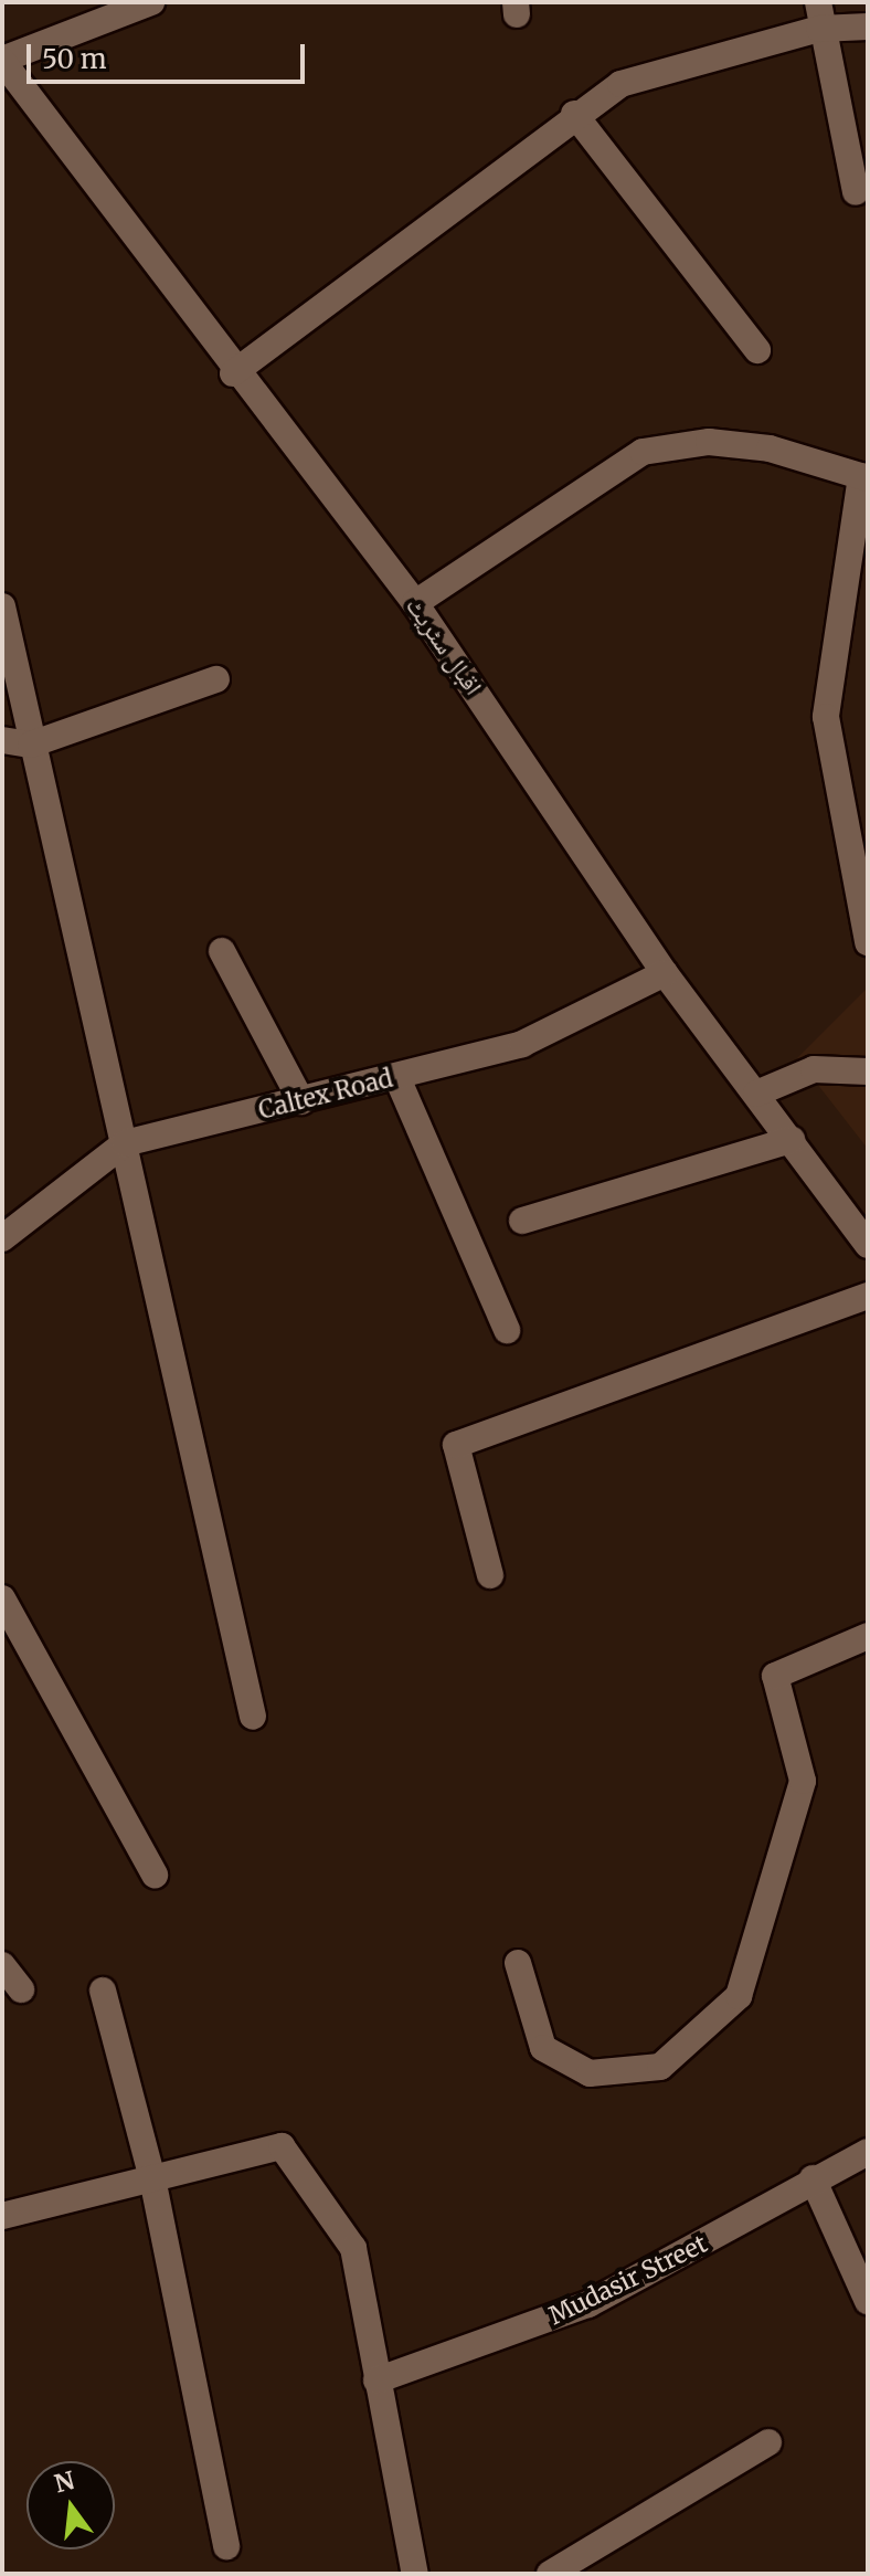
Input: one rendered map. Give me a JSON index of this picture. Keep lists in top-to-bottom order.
{
  "streets": {
    "street": ["اقبال سٹریٹ", "Caltex Road", "Mudasir Street"]
  },
  "crossings": [
    ["اقبال سٹریٹ", "Caltex Road"]
  ],
  "scale_bar": "50 m",
  "north": "top"
}
